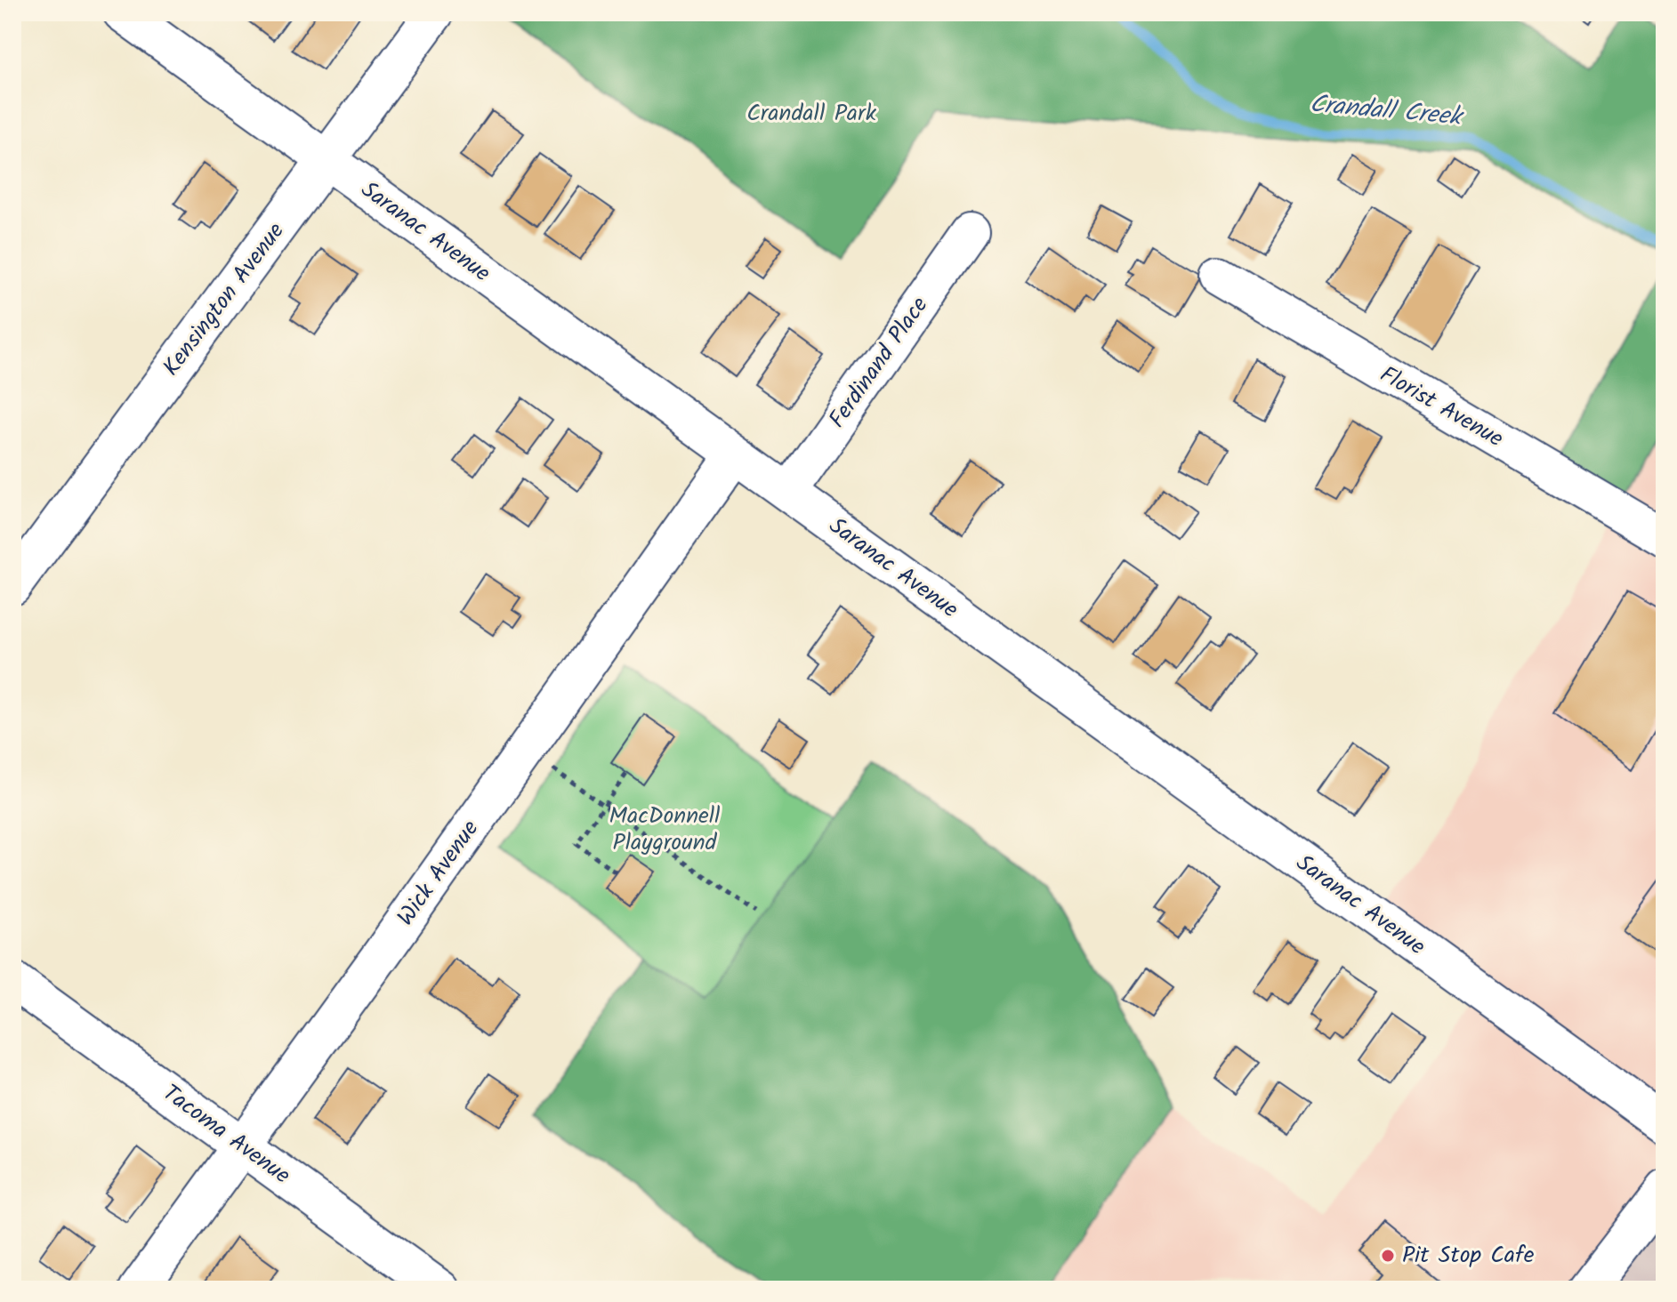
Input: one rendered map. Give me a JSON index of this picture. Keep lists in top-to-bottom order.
{
  "streets": {
    "street": [
      "Saranac Avenue",
      "Kensington Avenue",
      "Ferdinand Place",
      "Florist Avenue",
      "Wick Avenue",
      "Tacoma Avenue"
    ]
  },
  "crossings": [
    ["Saranac Avenue", "Kensington Avenue"],
    ["Saranac Avenue", "Ferdinand Place"],
    ["Saranac Avenue", "Wick Avenue"],
    ["Wick Avenue", "Tacoma Avenue"]
  ],
  "water": ["Crandall Creek"],
  "parks": ["Crandall Park", "MacDonnell Playground"],
  "places": ["Pit Stop Cafe"]
}
